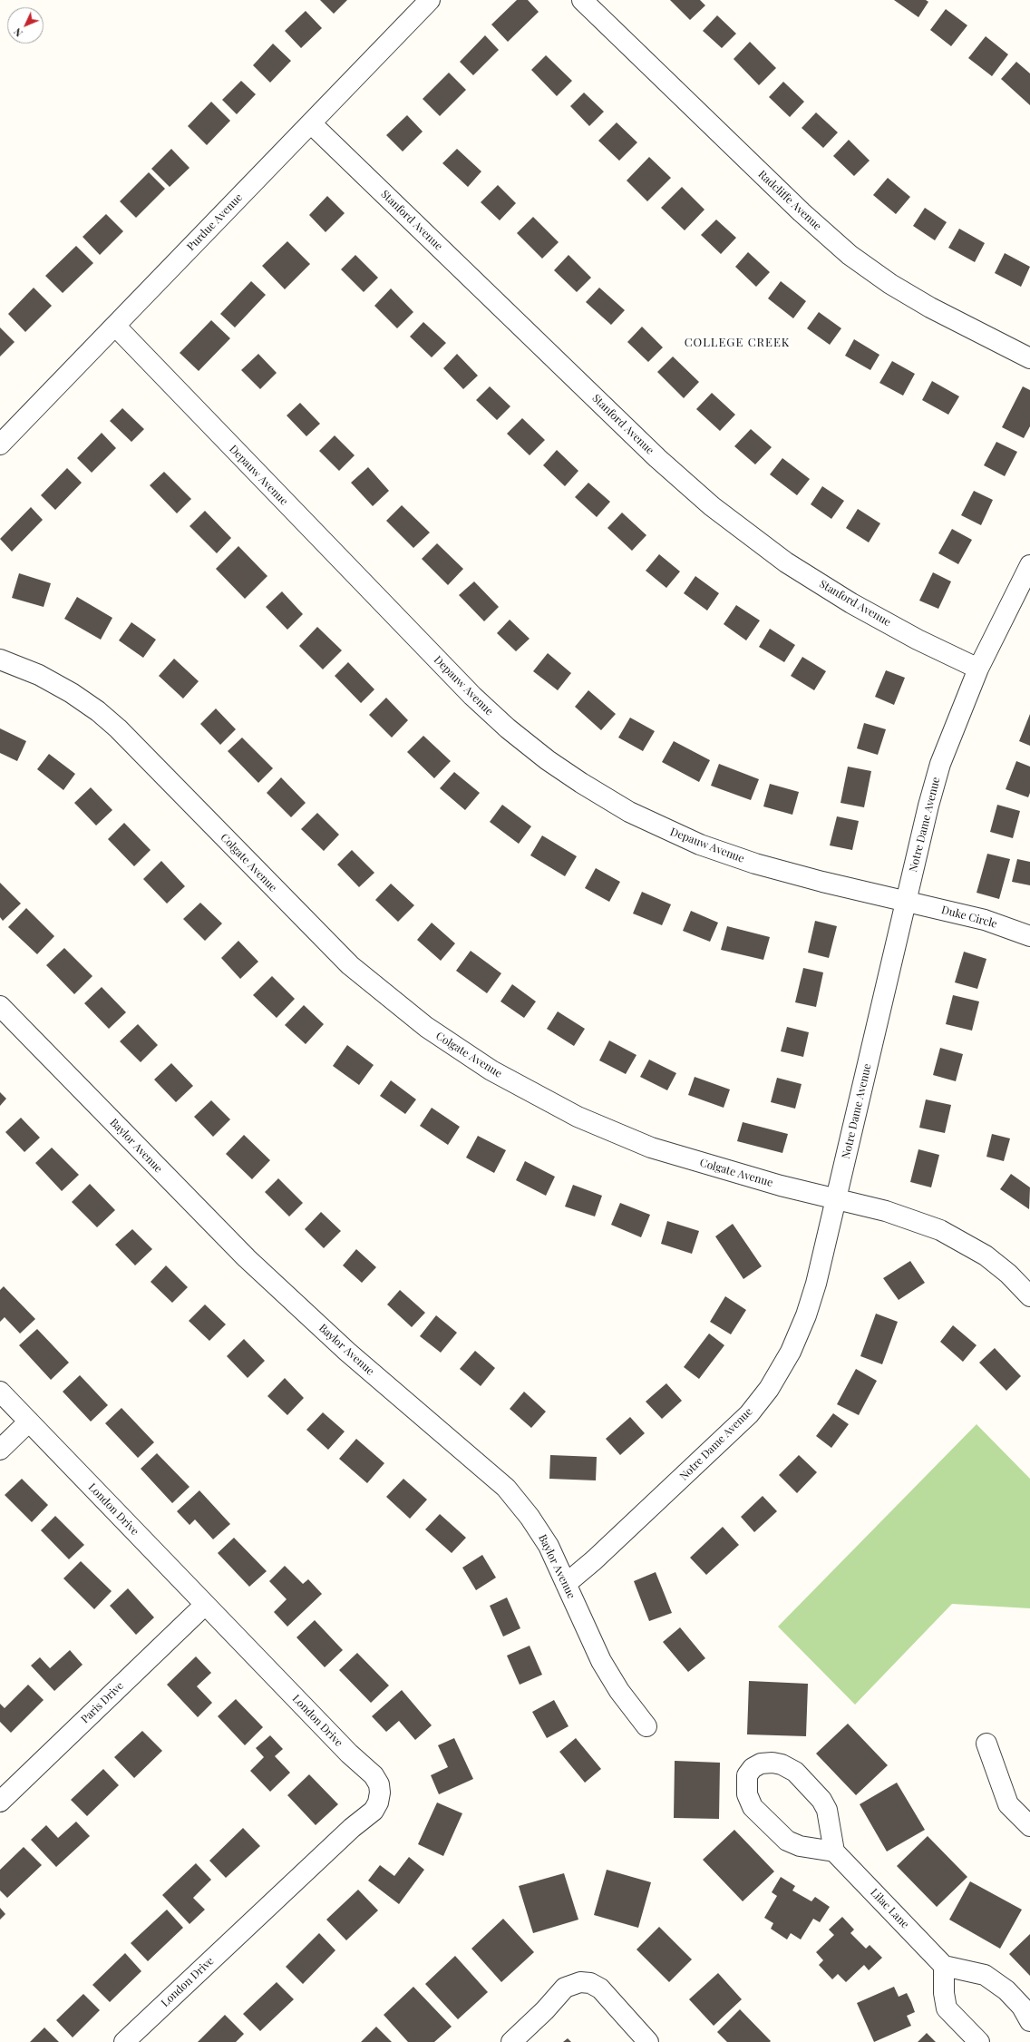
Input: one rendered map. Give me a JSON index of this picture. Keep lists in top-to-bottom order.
{
  "streets": {
    "street": [
      "Radcliffe Avenue",
      "Stanford Avenue",
      "Purdue Avenue",
      "Depauw Avenue",
      "Notre Dame Avenue",
      "Colgate Avenue",
      "Duke Circle",
      "Baylor Avenue",
      "London Drive",
      "Paris Drive",
      "Lilac Lane"
    ]
  },
  "crossings": [
    ["Stanford Avenue", "Purdue Avenue"],
    ["Stanford Avenue", "Notre Dame Avenue"],
    ["Purdue Avenue", "Depauw Avenue"],
    ["Depauw Avenue", "Notre Dame Avenue"],
    ["Depauw Avenue", "Duke Circle"],
    ["Notre Dame Avenue", "Colgate Avenue"],
    ["Notre Dame Avenue", "Duke Circle"],
    ["Notre Dame Avenue", "Baylor Avenue"],
    ["London Drive", "Paris Drive"]
  ],
  "districts": ["COLLEGE CREEK"],
  "north": "bottom left"
}
